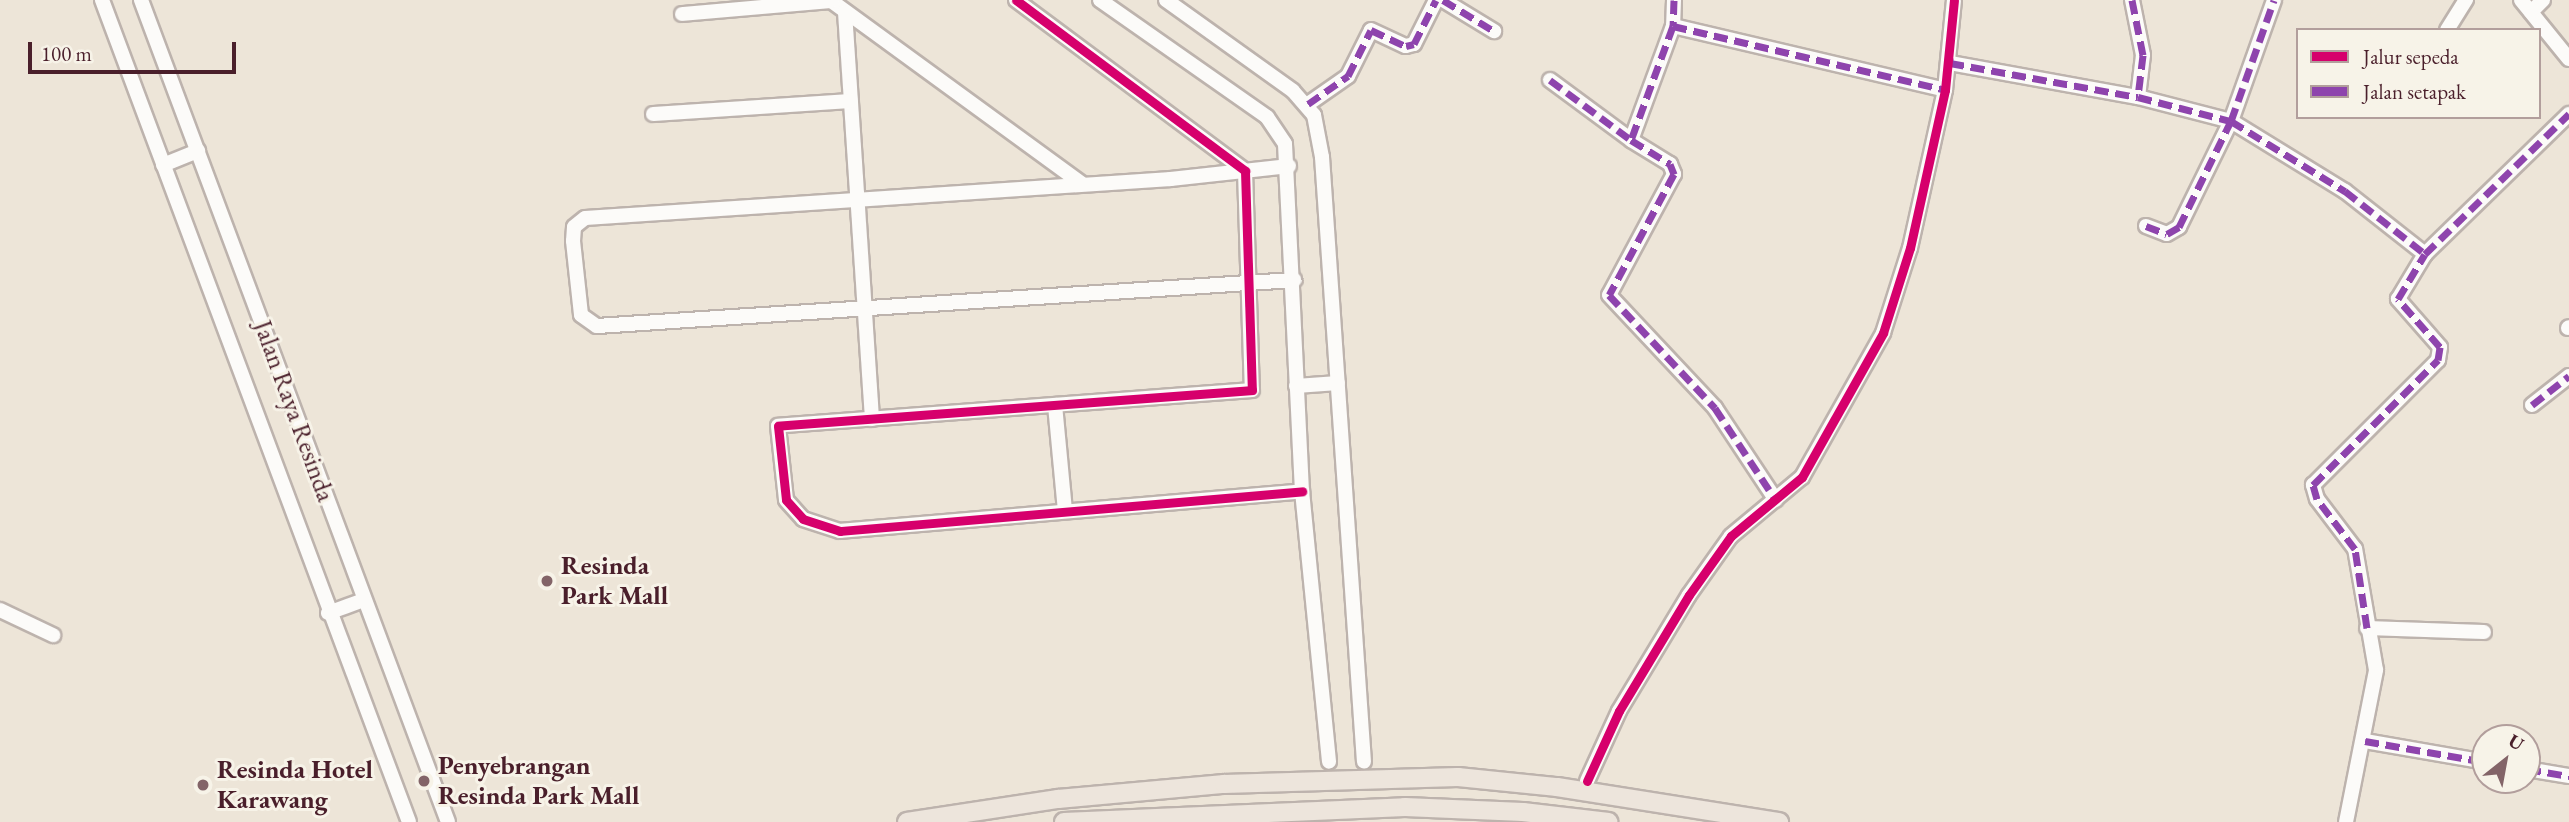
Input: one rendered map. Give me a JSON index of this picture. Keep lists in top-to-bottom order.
{
  "streets": {
    "street": ["Jalan Raya Resinda"]
  },
  "places": ["Resinda Park Mall", "Penyebrangan Resinda Park Mall", "Resinda Hotel Karawang"],
  "legend": ["Jalur sepeda", "Jalan setapak"],
  "scale_bar": "100 m",
  "north": "top right"
}
